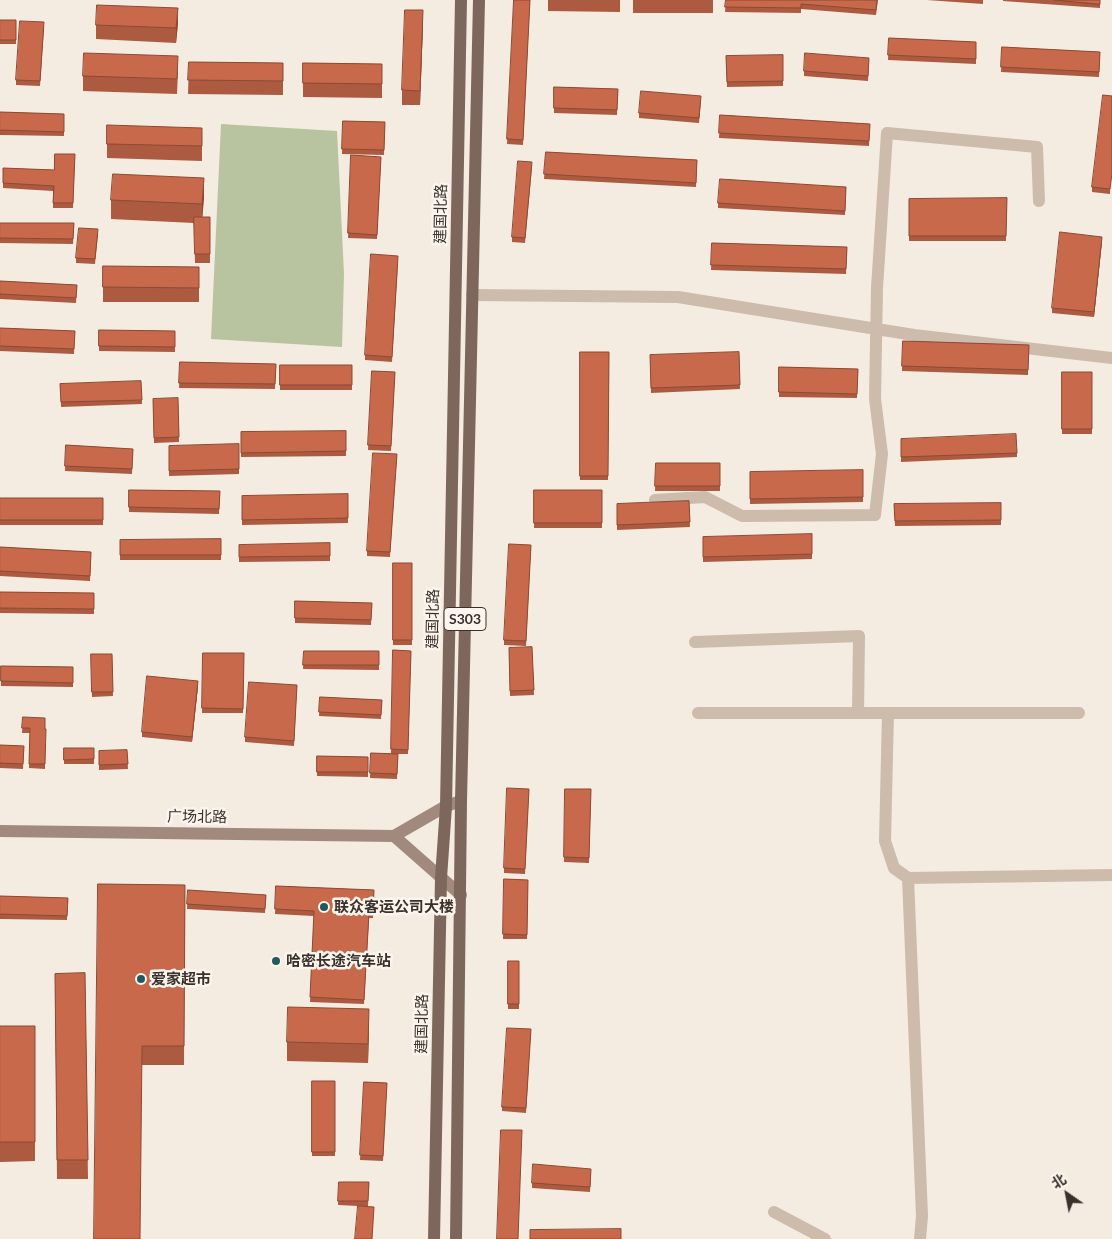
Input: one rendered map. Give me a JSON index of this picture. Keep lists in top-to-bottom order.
{
  "streets": {
    "main road": ["建国北路", "S303", "广场北路"]
  },
  "places": ["联众客运公司大楼", "哈密长途汽车站", "爱家超市"],
  "north": "top left"
}
